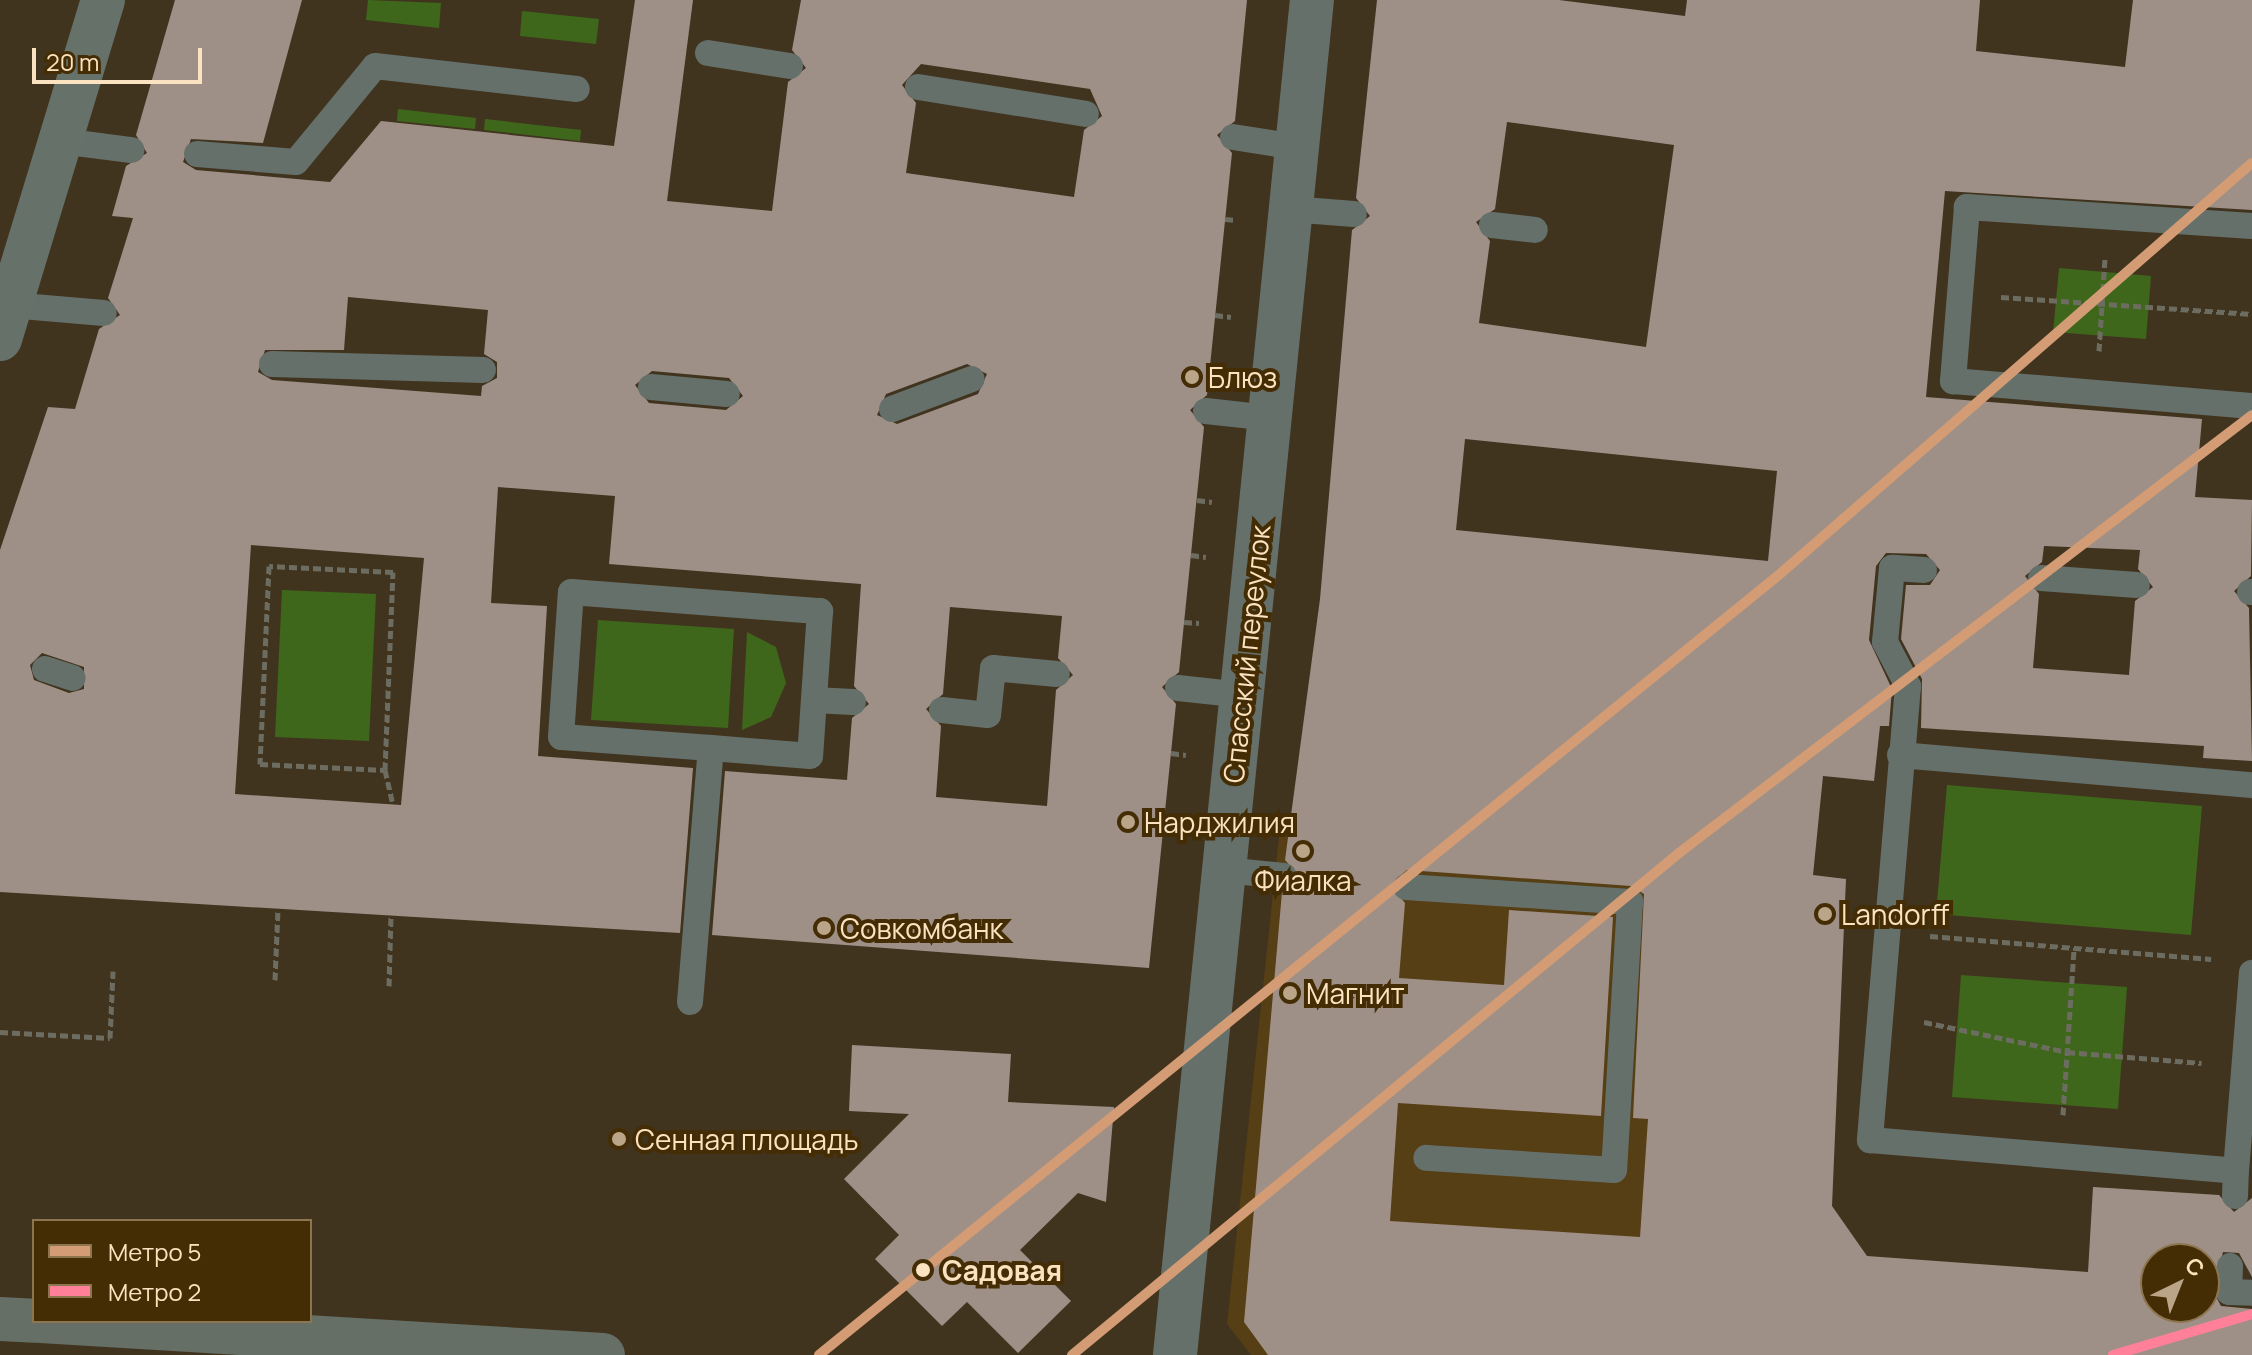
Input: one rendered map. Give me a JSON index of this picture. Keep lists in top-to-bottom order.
{
  "streets": {
    "street": ["Спасский переулок"]
  },
  "places": [
    "Блюз",
    "Нарджилия",
    "Фиалка",
    "Landorff",
    "Совкомбанк",
    "Магнит",
    "Сенная площадь",
    "Садовая"
  ],
  "lines": ["metro line 5", "metro line 2"],
  "legend": ["Метро 5", "Метро 2"],
  "scale_bar": "20 m",
  "north": "top right"
}
